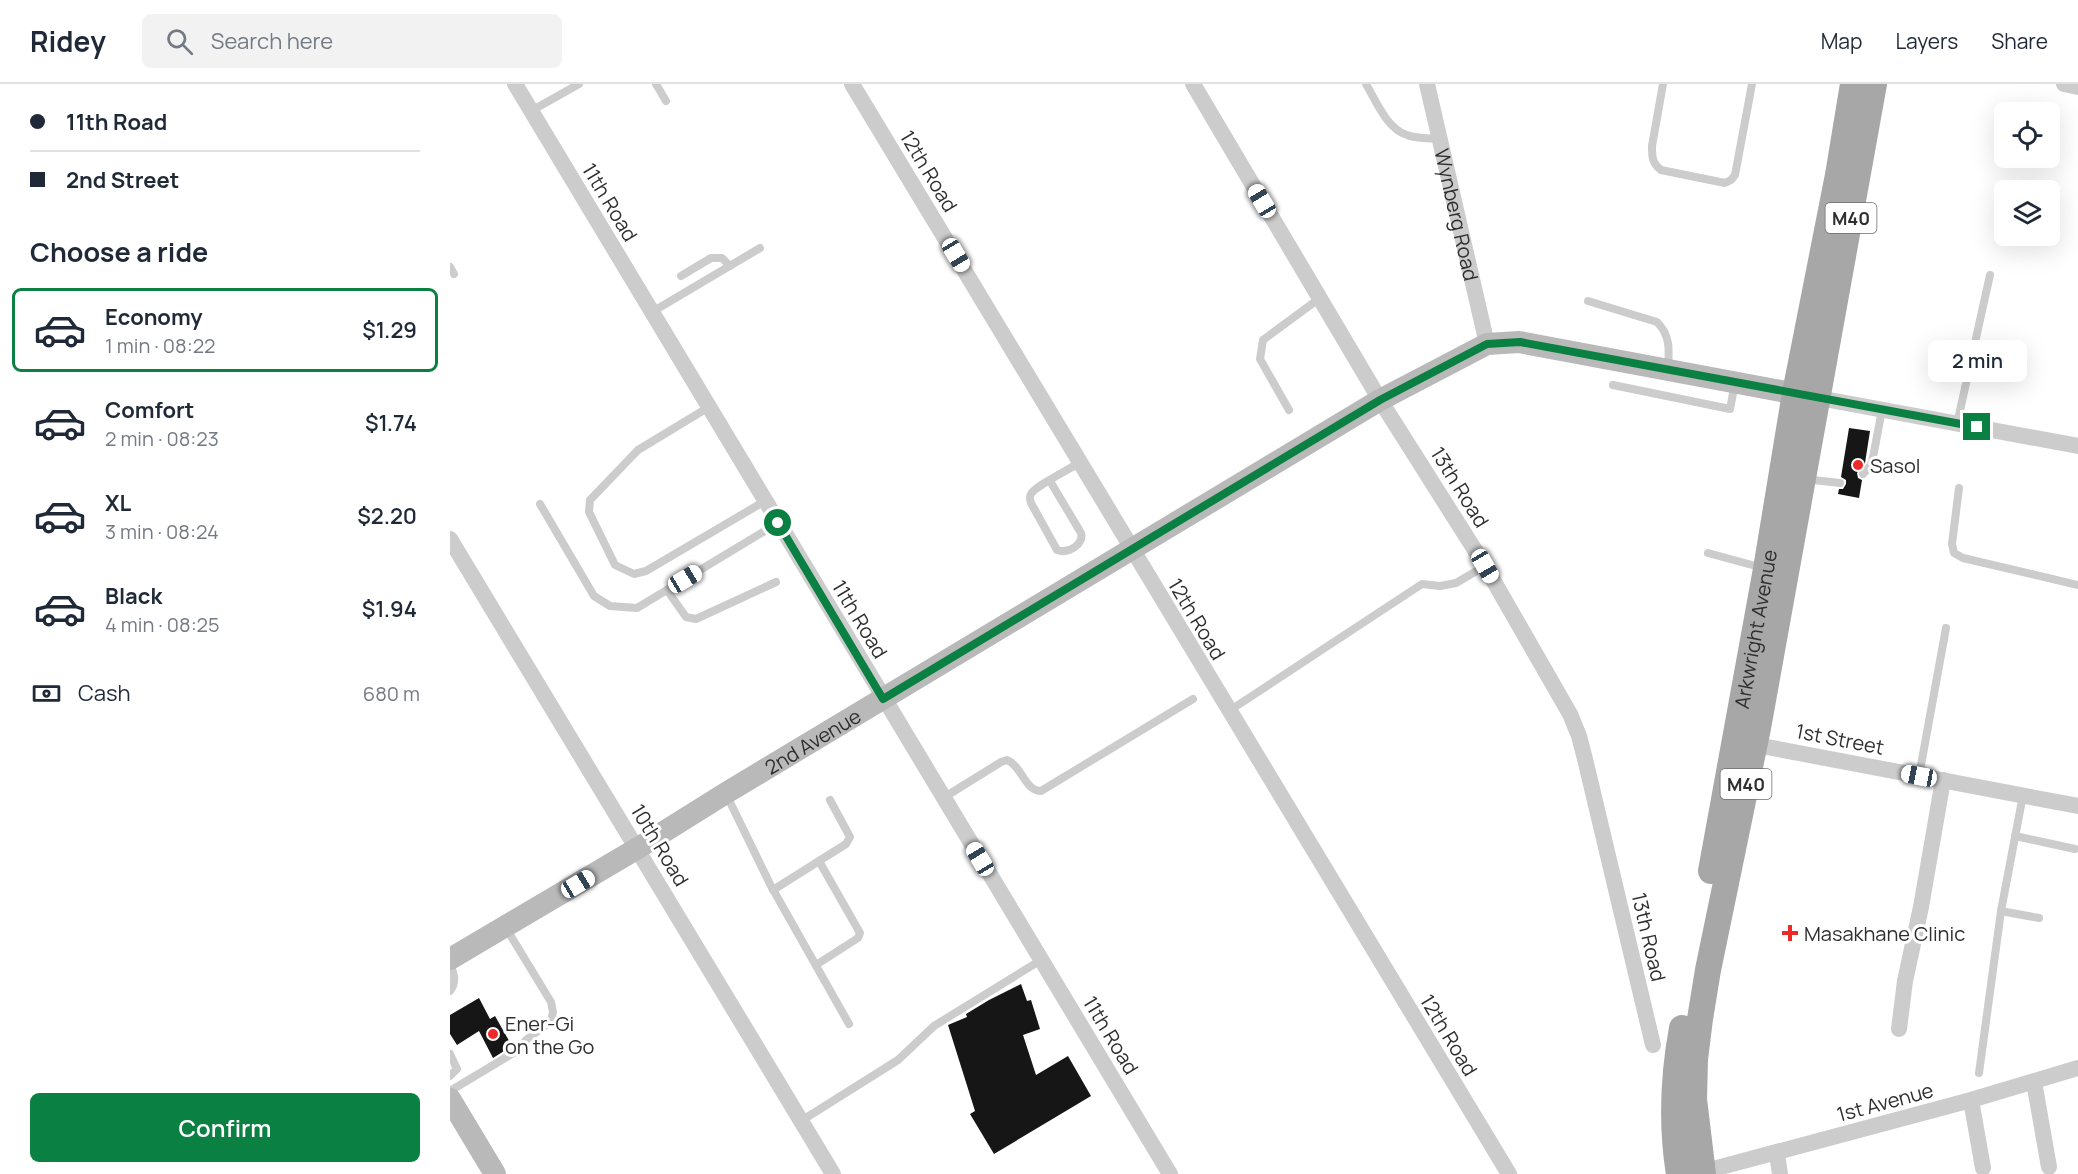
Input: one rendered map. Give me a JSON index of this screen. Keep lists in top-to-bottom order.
{
  "streets": {
    "main road": ["M40", "Arkwright Avenue"],
    "street": [
      "12th Road",
      "11th Road",
      "Wynberg Road",
      "13th Road",
      "1st Street",
      "2nd Avenue",
      "10th Road",
      "1st Avenue"
    ]
  },
  "crossings": [
    ["12th Road", "2nd Avenue"],
    ["11th Road", "2nd Avenue"],
    ["Wynberg Road", "2nd Avenue"],
    ["13th Road", "2nd Avenue"],
    ["Arkwright Avenue", "1st Street"],
    ["Arkwright Avenue", "1st Avenue"],
    ["2nd Avenue", "10th Road"]
  ],
  "places": {
    "other": ["Sasol", "Ener-Gi on the Go"],
    "health": ["Masakhane Clinic"]
  },
  "page": {
    "header": "Ridey",
    "search": "Search here",
    "nav": ["Map", "Layers", "Share"],
    "banner": ["11th Road", "2nd Street"],
    "heading": "Choose a ride",
    "list": [
      {
        "name": "Economy",
        "note": "1 min · 08:22",
        "value": "$1.29"
      },
      {
        "name": "Comfort",
        "note": "2 min · 08:23",
        "value": "$1.74"
      },
      {
        "name": "XL",
        "note": "3 min · 08:24",
        "value": "$2.20"
      },
      {
        "name": "Black",
        "note": "4 min · 08:25",
        "value": "$1.94"
      }
    ],
    "bubble": "2 min",
    "pay": ["Cash", "680 m"],
    "buttons": "Confirm"
  }
}
